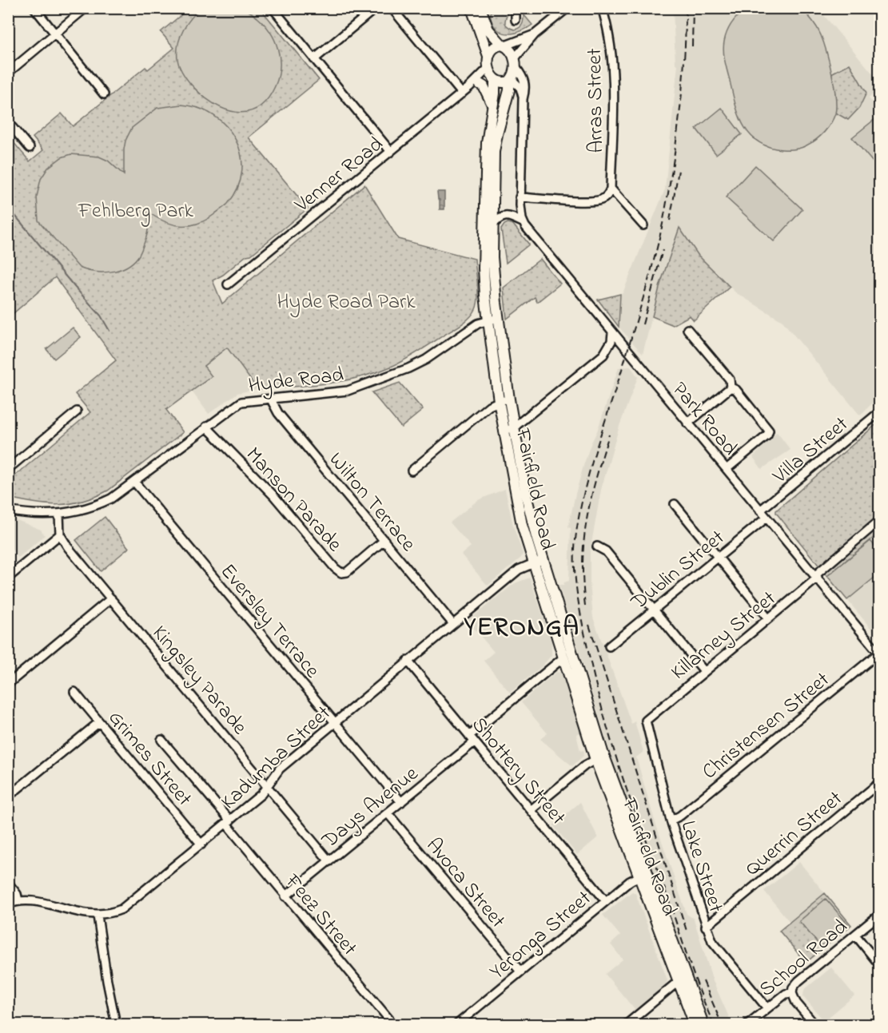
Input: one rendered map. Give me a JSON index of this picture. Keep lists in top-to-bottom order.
{
  "streets": {
    "main road": ["Fairfield Road"],
    "street": [
      "Arras Street",
      "Venner Road",
      "Hyde Road",
      "Park Road",
      "Villa Street",
      "Manson Parade",
      "Wilton Terrace",
      "Dublin Street",
      "Eversley Terrace",
      "Killarney Street",
      "Kingsley Parade",
      "Christensen Street",
      "Kadumba Street",
      "Grimes Street",
      "Shottery Street",
      "Days Avenue",
      "Querrin Street",
      "Lake Street",
      "Avoca Street",
      "Feez Street",
      "Yeronga Street",
      "School Road"
    ]
  },
  "crossings": [
    ["Venner Road", "Fairfield Road"],
    ["Hyde Road", "Fairfield Road"],
    ["Hyde Road", "Manson Parade"],
    ["Hyde Road", "Wilton Terrace"],
    ["Hyde Road", "Eversley Terrace"],
    ["Park Road", "Villa Street"],
    ["Park Road", "Dublin Street"],
    ["Park Road", "Killarney Street"],
    ["Park Road", "Christensen Street"],
    ["Fairfield Road", "Kadumba Street"],
    ["Fairfield Road", "Days Avenue"],
    ["Fairfield Road", "Yeronga Street"],
    ["Manson Parade", "Wilton Terrace"],
    ["Wilton Terrace", "Kadumba Street"],
    ["Eversley Terrace", "Kadumba Street"],
    ["Eversley Terrace", "Days Avenue"],
    ["Killarney Street", "Lake Street"],
    ["Kingsley Parade", "Kadumba Street"],
    ["Kingsley Parade", "Days Avenue"],
    ["Christensen Street", "Lake Street"],
    ["Kadumba Street", "Grimes Street"],
    ["Kadumba Street", "Shottery Street"],
    ["Kadumba Street", "Feez Street"],
    ["Shottery Street", "Days Avenue"],
    ["Shottery Street", "Yeronga Street"],
    ["Days Avenue", "Avoca Street"],
    ["Days Avenue", "Feez Street"],
    ["Querrin Street", "Lake Street"],
    ["Lake Street", "School Road"],
    ["Avoca Street", "Yeronga Street"]
  ],
  "districts": ["YERONGA"],
  "parks": ["Fehlberg Park", "Hyde Road Park"]
}
